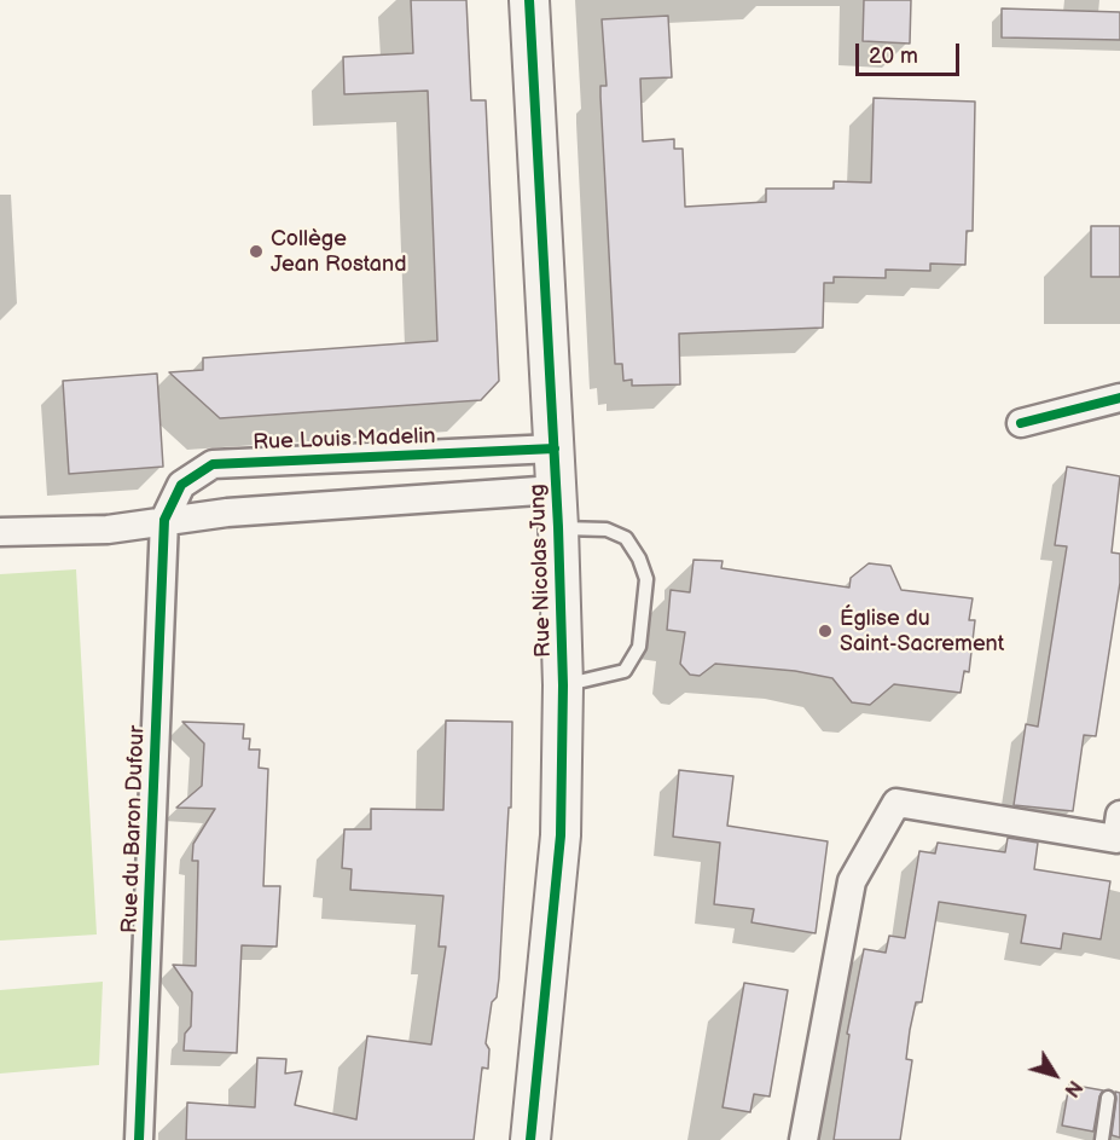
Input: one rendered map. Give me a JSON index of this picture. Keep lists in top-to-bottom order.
{
  "streets": {
    "main road": ["Rue Nicolas Jung"],
    "street": ["Rue Louis Madelin", "Rue du Baron Dufour"]
  },
  "crossings": [
    ["Rue Louis Madelin", "Rue Nicolas Jung"],
    ["Rue Louis Madelin", "Rue du Baron Dufour"]
  ],
  "places": ["Collège Jean Rostand", "Église du Saint-Sacrement"],
  "scale_bar": "20 m",
  "north": "bottom right"
}
